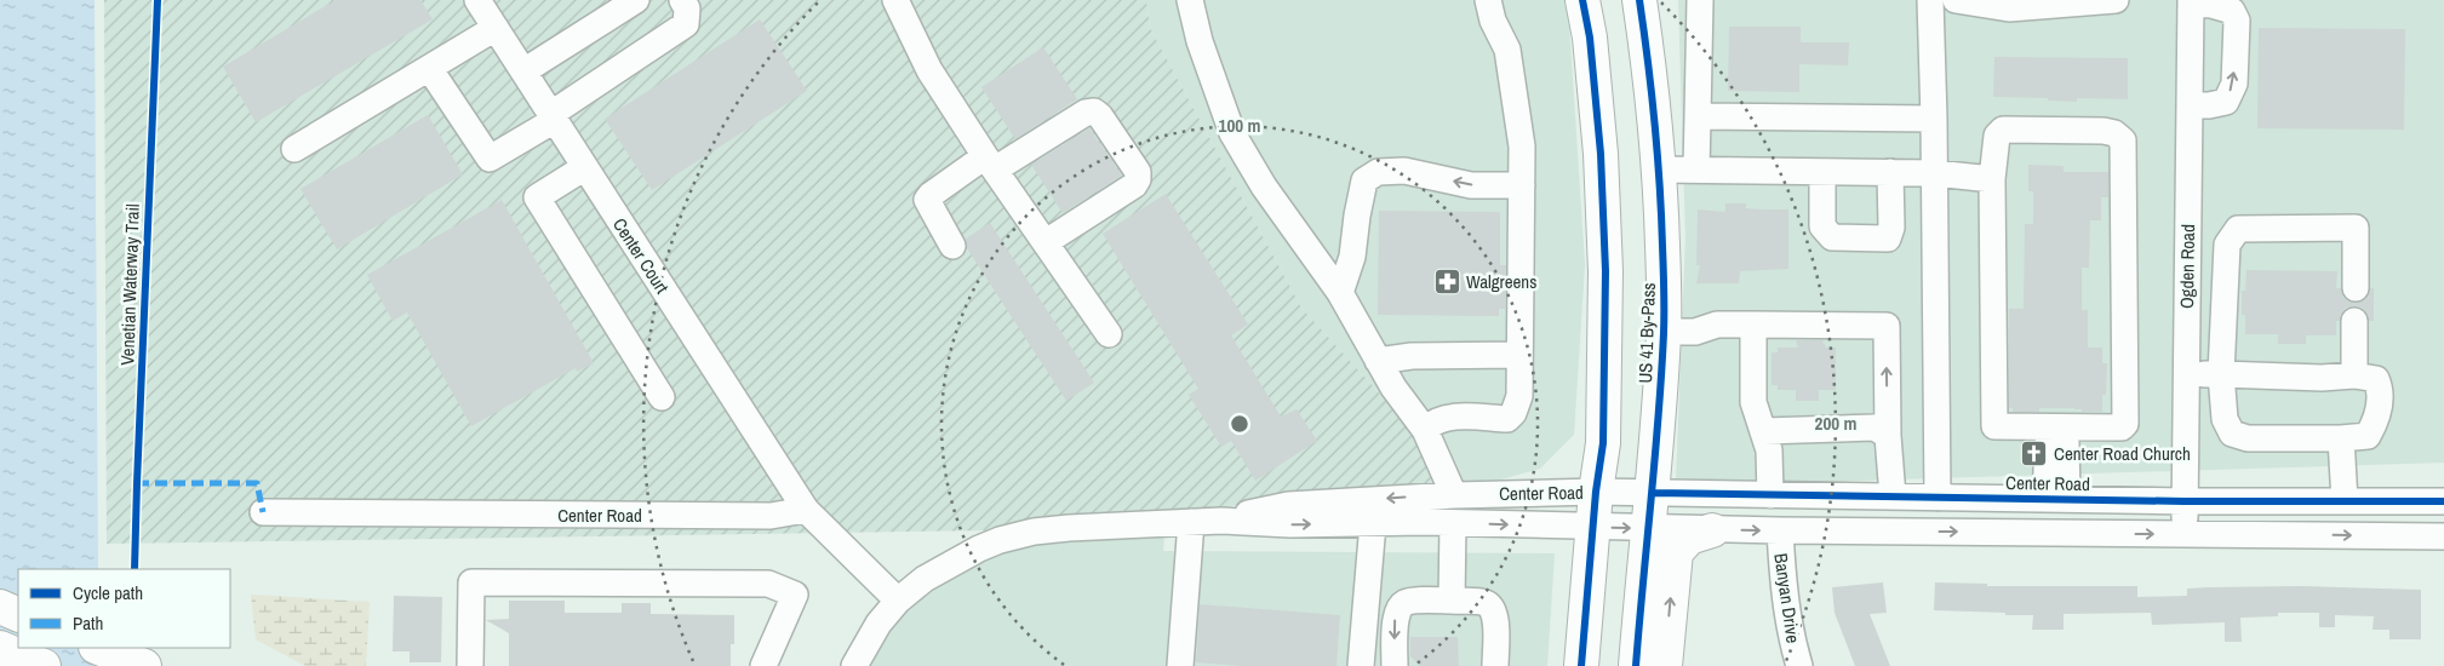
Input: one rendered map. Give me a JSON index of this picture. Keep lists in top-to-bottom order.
{
  "streets": {
    "main road": ["US 41 By-Pass"],
    "street": [
      "Center Court",
      "Ogden Road",
      "Center Road",
      "Banyan Drive"
    ],
    "cycle path": ["Venetian Waterway Trail"]
  },
  "crossings": [
    ["Center Court", "Center Road"],
    ["Ogden Road", "Center Road"],
    ["US 41 By-Pass", "Center Road"],
    ["Center Road", "Banyan Drive"]
  ],
  "places": {
    "pharmacy": ["Walgreens"],
    "church": ["Center Road Church"]
  },
  "legend": ["Cycle path", "Path"],
  "rings": ["100 m", "200 m"]
}
